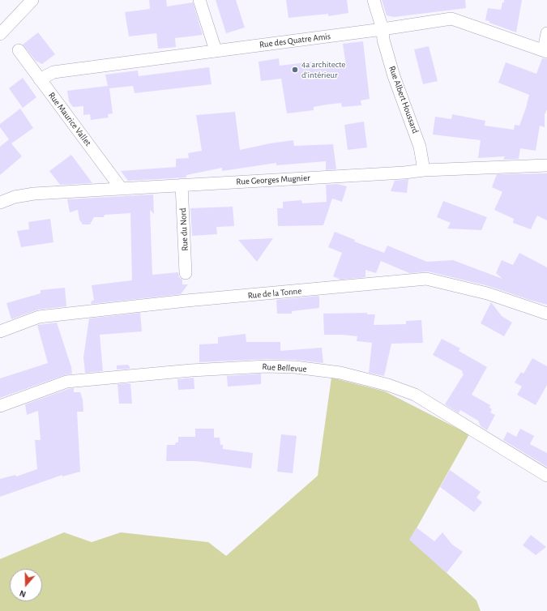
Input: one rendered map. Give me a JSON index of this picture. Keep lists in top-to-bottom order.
{
  "streets": {
    "street": [
      "Rue des Quatre Amis",
      "Rue Albert Houssard",
      "Rue Maurice Vallet",
      "Rue Georges Mugnier",
      "Rue du Nord",
      "Rue de la Tonne",
      "Rue Bellevue"
    ]
  },
  "crossings": [
    ["Rue des Quatre Amis", "Rue Albert Houssard"],
    ["Rue des Quatre Amis", "Rue Maurice Vallet"],
    ["Rue Albert Houssard", "Rue Georges Mugnier"],
    ["Rue Maurice Vallet", "Rue Georges Mugnier"],
    ["Rue Georges Mugnier", "Rue du Nord"]
  ],
  "places": ["4a architecte d'intérieur"],
  "north": "bottom"
}
